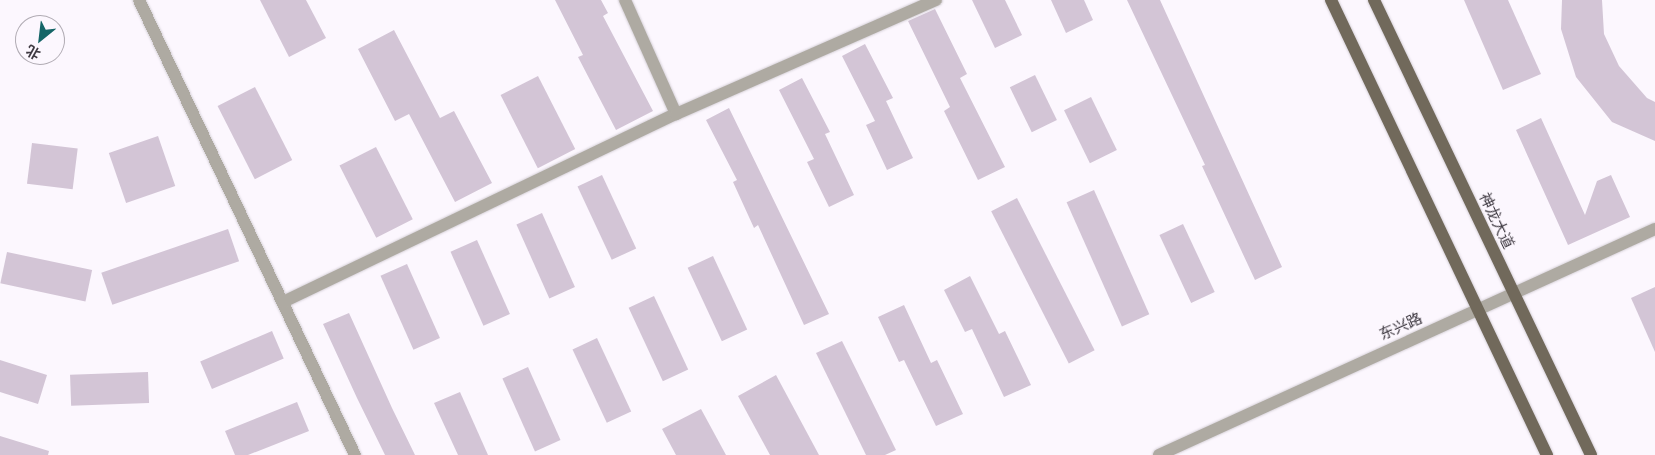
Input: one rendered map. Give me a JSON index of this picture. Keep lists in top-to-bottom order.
{
  "streets": {
    "main road": ["神龙大道"],
    "street": ["东兴路"]
  },
  "crossings": [
    ["神龙大道", "东兴路"]
  ],
  "north": "bottom left"
}
